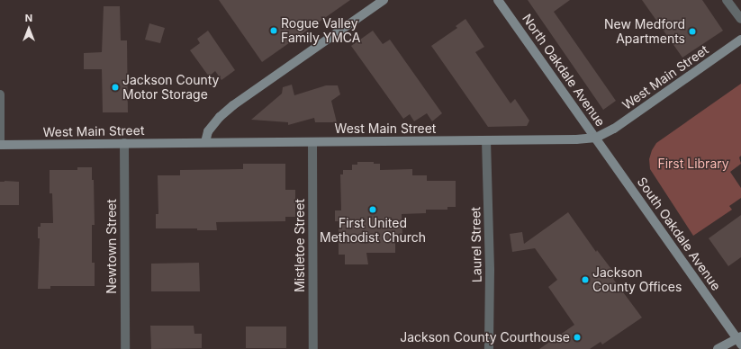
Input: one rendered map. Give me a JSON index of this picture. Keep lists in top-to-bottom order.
{
  "streets": {
    "main road": ["North Oakdale Avenue", "West Main Street", "South Oakdale Avenue"],
    "street": ["Laurel Street", "Mistletoe Street", "Newtown Street"]
  },
  "crossings": [
    ["North Oakdale Avenue", "West Main Street"],
    ["North Oakdale Avenue", "South Oakdale Avenue"],
    ["West Main Street", "South Oakdale Avenue"],
    ["West Main Street", "Laurel Street"],
    ["West Main Street", "Mistletoe Street"],
    ["West Main Street", "Newtown Street"]
  ],
  "parks": ["First Library"],
  "places": [
    "Rogue Valley Family YMCA",
    "New Medford Apartments",
    "Jackson County Motor Storage",
    "First United Methodist Church",
    "Jackson County Offices",
    "Jackson County Courthouse"
  ],
  "north": "top"
}
